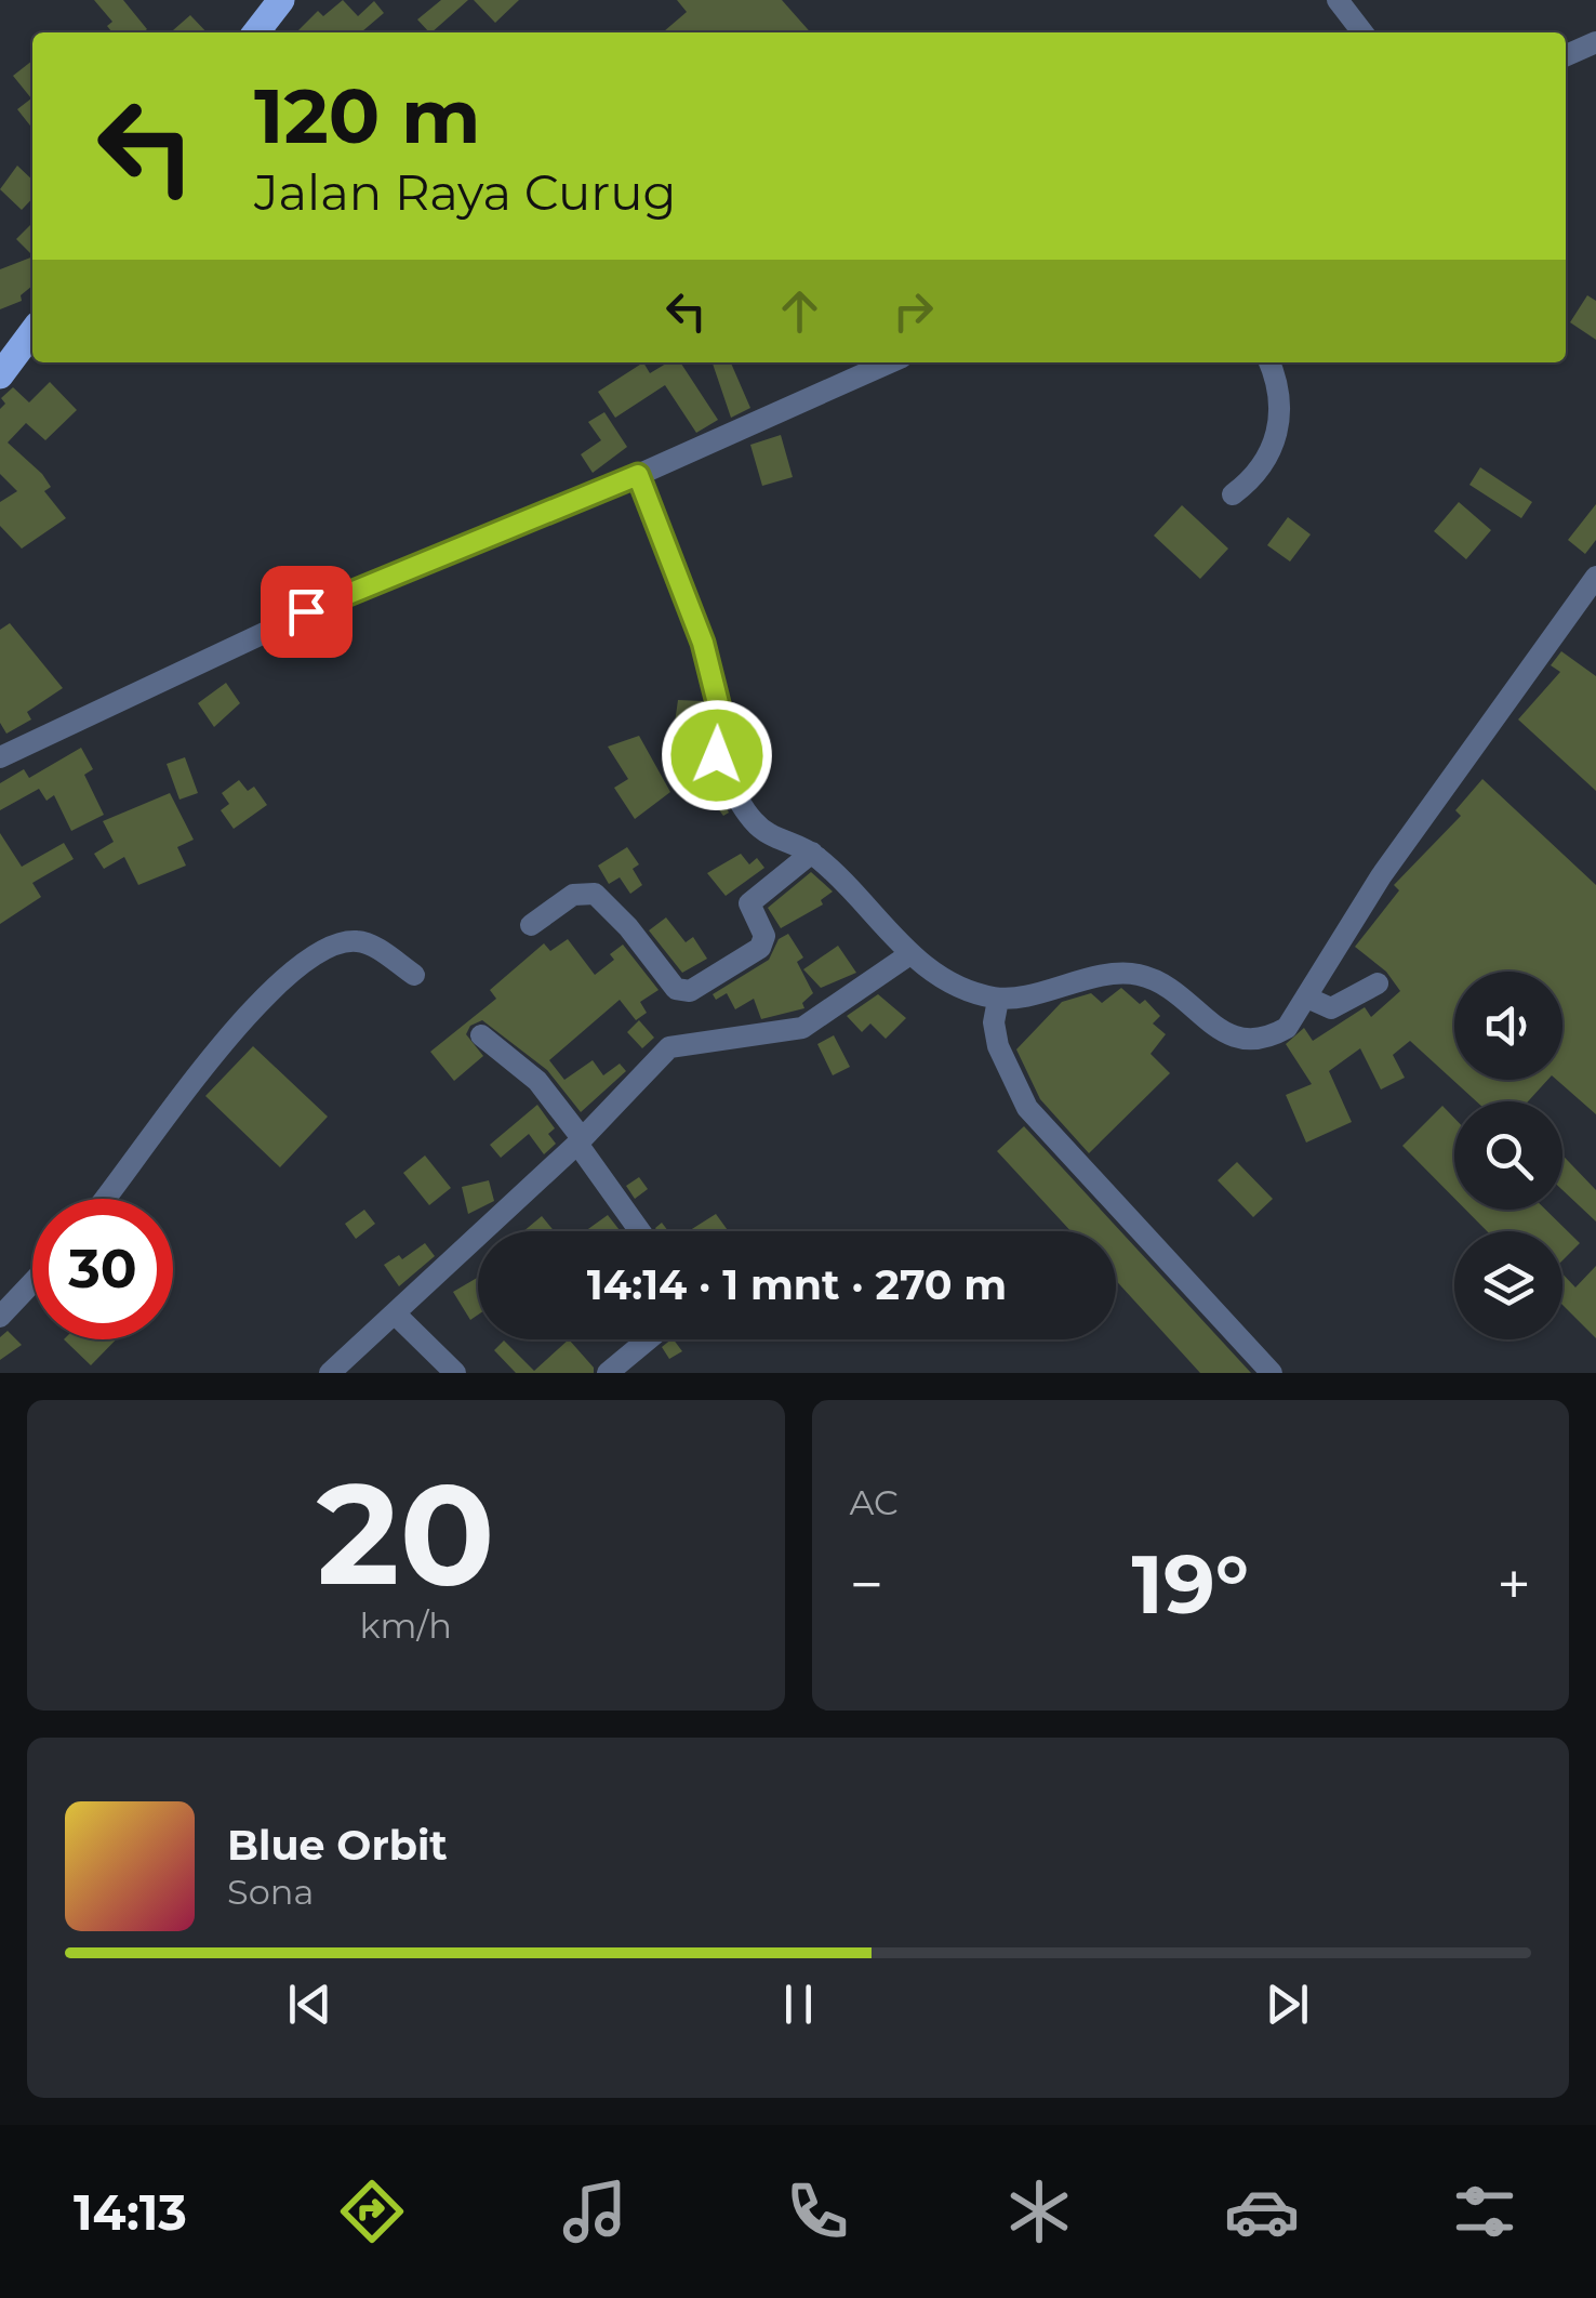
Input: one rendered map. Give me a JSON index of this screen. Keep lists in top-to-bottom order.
{
  "page": {
    "turn": ["120 m", "Jalan Raya Curug"],
    "limit": "30",
    "trip": "14:14 · 1 mnt · 270 m",
    "tile": [
      ["20", "km/h"],
      "AC"
    ],
    "heat": ["−", "19°", "+"],
    "song": ["Blue Orbit", "Sona"],
    "tabs": "14:13"
  }
}
